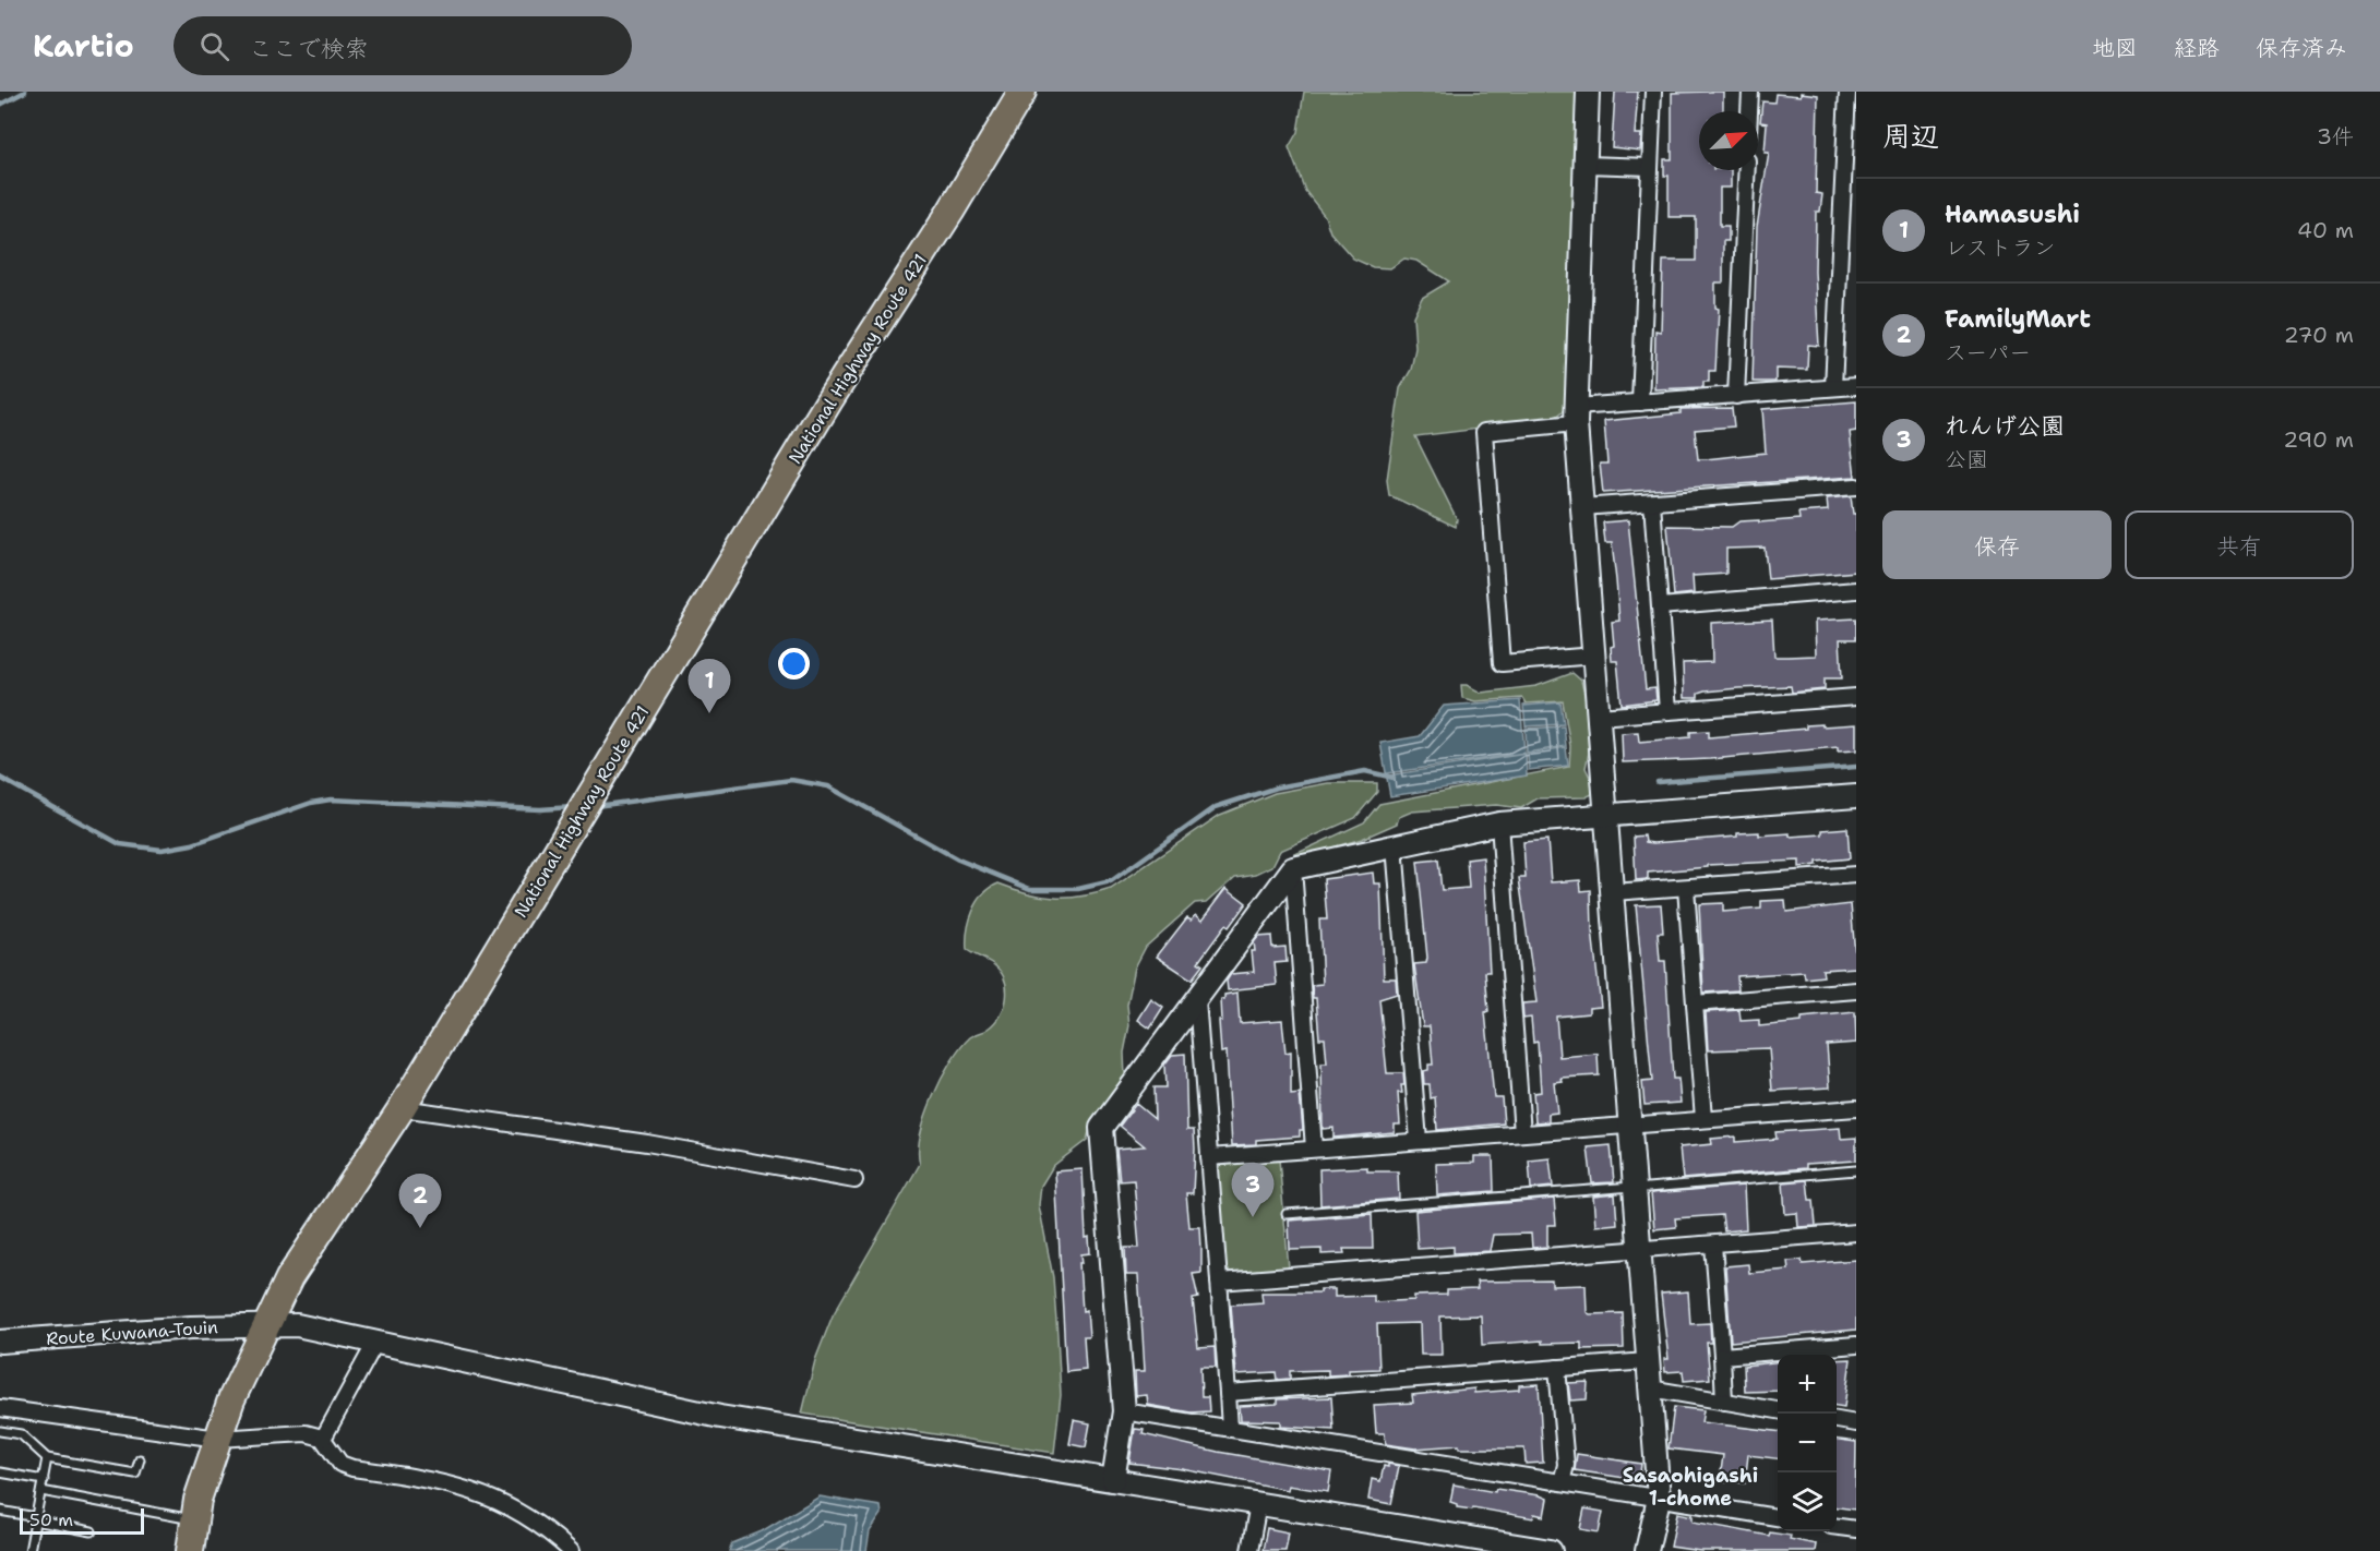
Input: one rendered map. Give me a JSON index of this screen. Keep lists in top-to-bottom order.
{
  "streets": {
    "highway": ["National Highway Route 421"],
    "street": ["Route Kuwana-Touin"]
  },
  "crossings": [
    ["National Highway Route 421", "Route Kuwana-Touin"]
  ],
  "districts": ["Sasaohigashi 1-chome"],
  "scale_bar": "50 m",
  "north": "top right",
  "page": {
    "header": "Kartio",
    "search": "ここで検索",
    "nav": ["地図", "経路", "保存済み"],
    "heading": ["周辺", "3件"],
    "list": [
      {
        "mark": "1",
        "name": "Hamasushi",
        "note": "レストラン",
        "value": "40 m"
      },
      {
        "mark": "2",
        "name": "FamilyMart",
        "note": "スーパー",
        "value": "270 m"
      },
      {
        "mark": "3",
        "name": "れんげ公園",
        "note": "公園",
        "value": "290 m"
      }
    ],
    "buttons": ["保存", "共有"],
    "pins": ["1", "3", "2"],
    "map_buttons": ["+", "−"],
    "scale": "50 m"
  }
}
